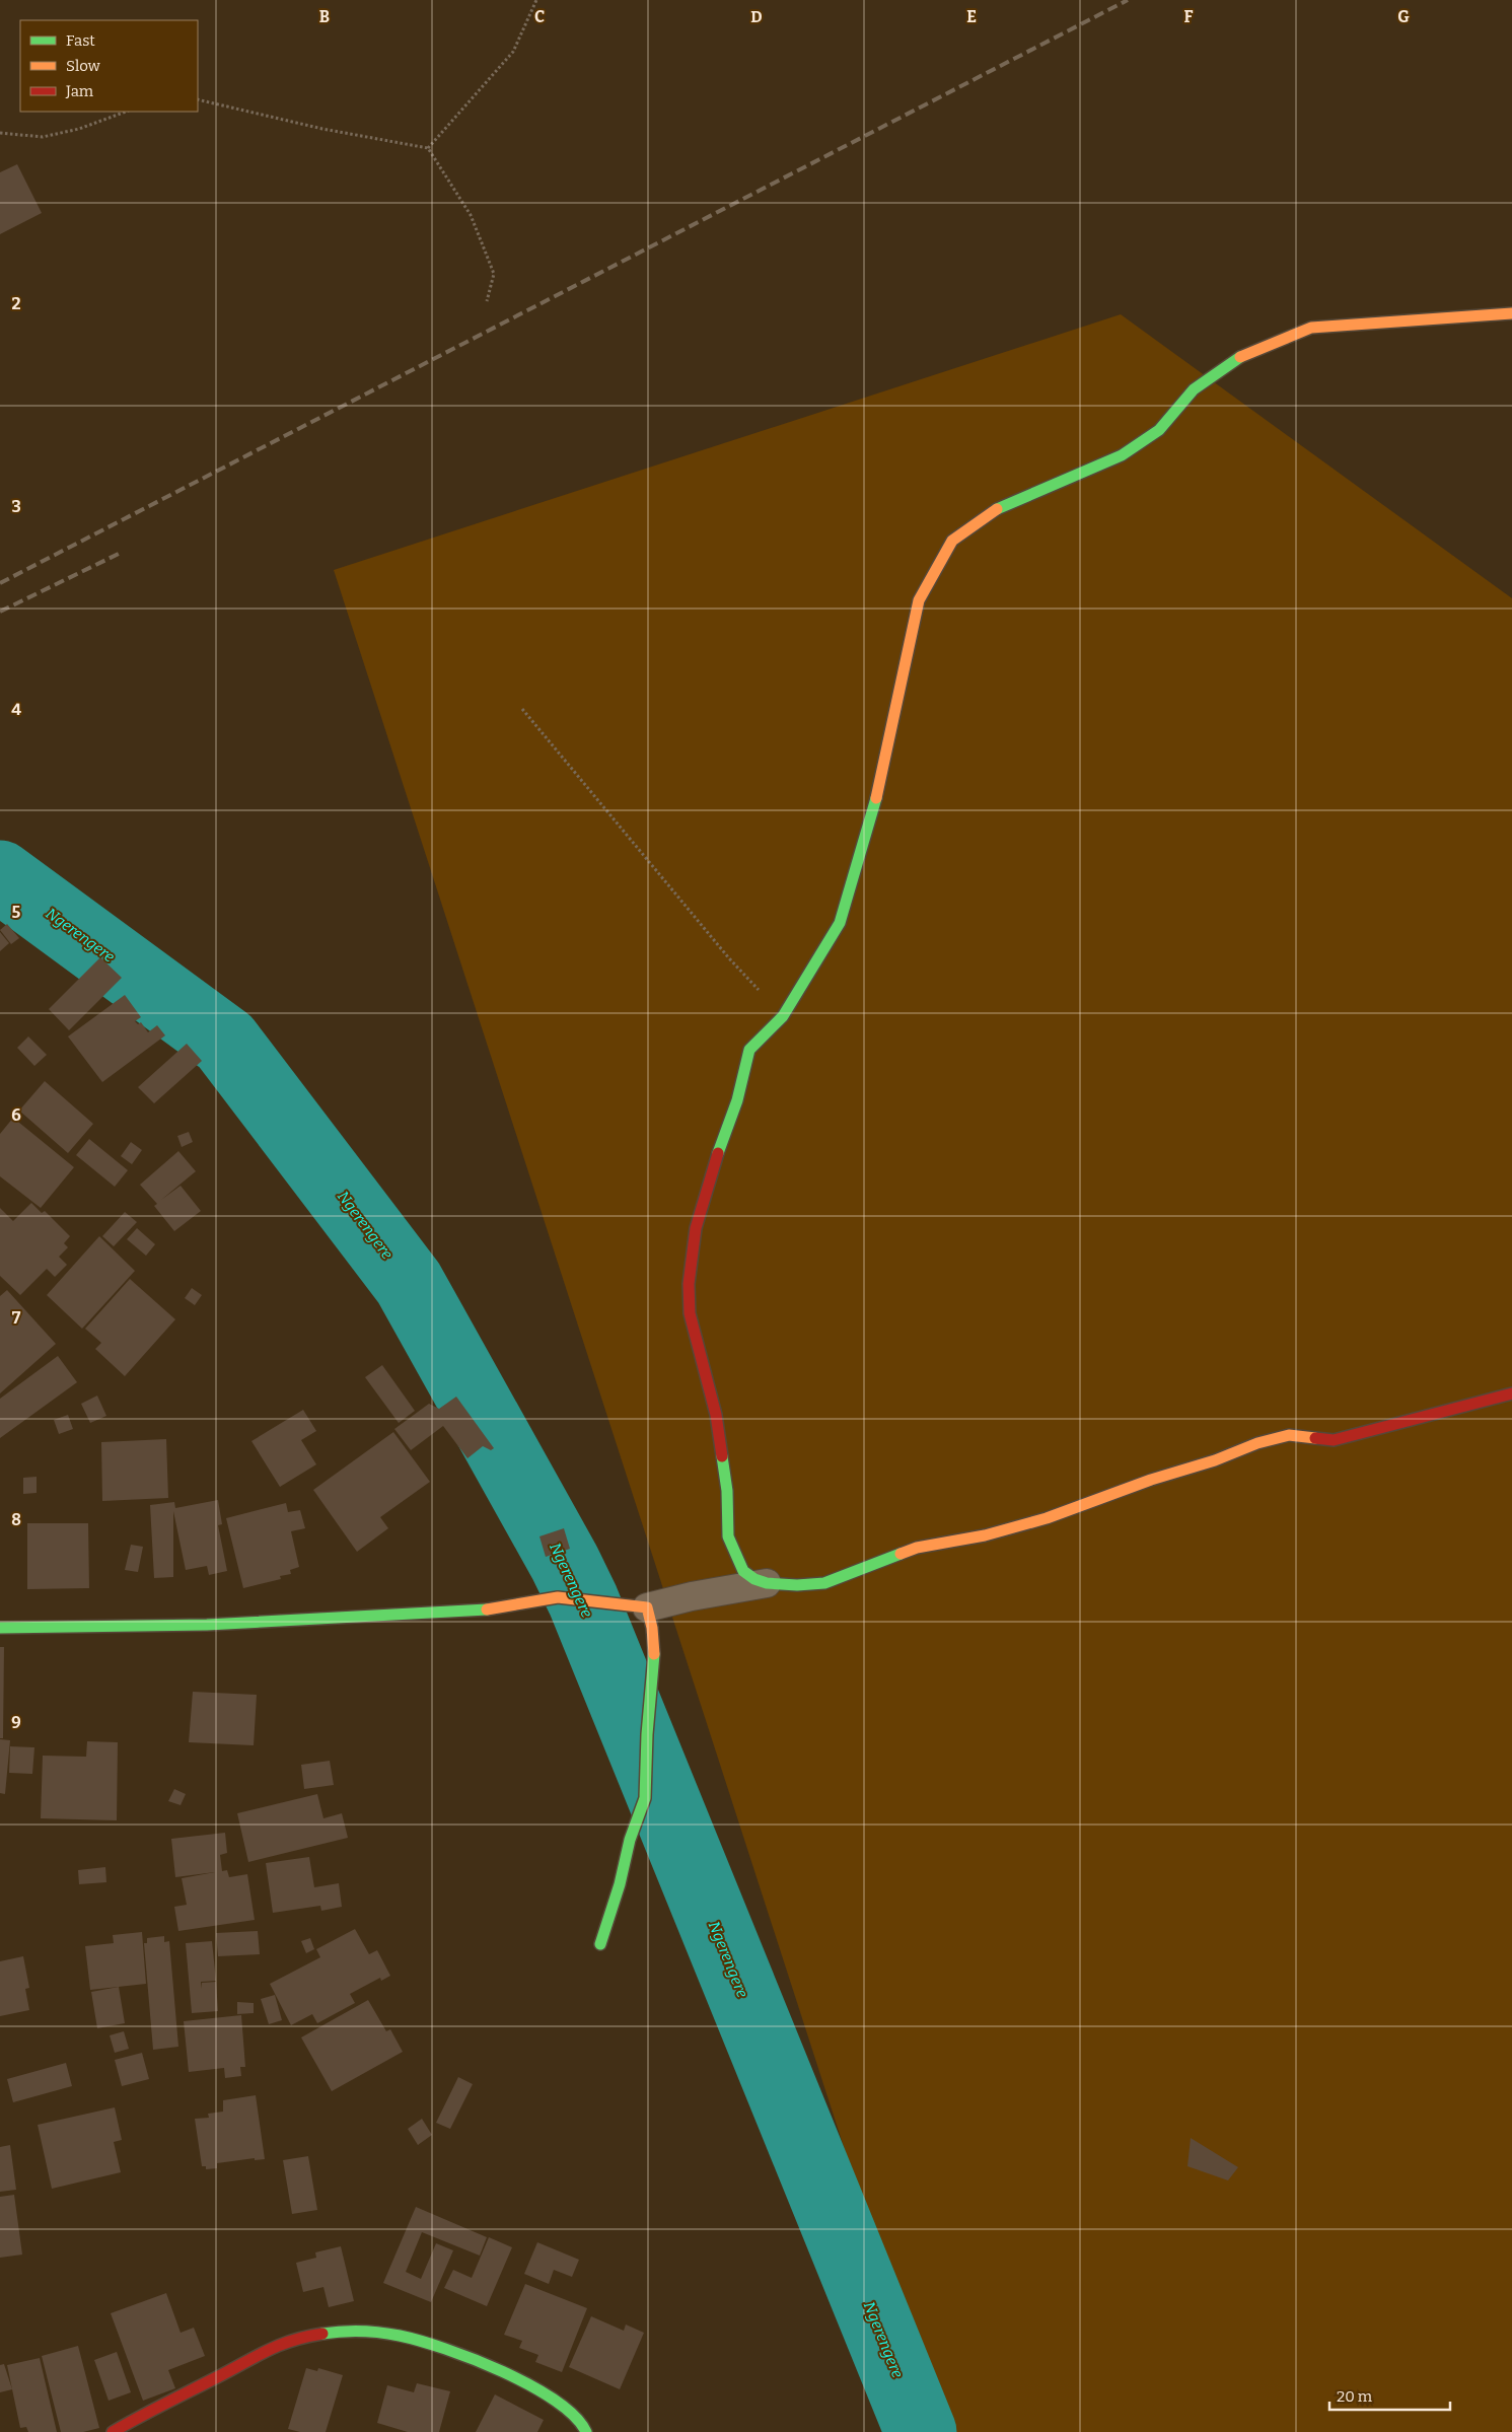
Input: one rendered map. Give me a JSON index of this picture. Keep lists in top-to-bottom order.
{
  "water": ["Ngerengere"],
  "legend": ["Fast", "Slow", "Jam"],
  "scale_bar": "20 m",
  "grid": {
    "columns": [
      "B",
      "C",
      "D",
      "E",
      "F",
      "G"
    ],
    "rows": [
      "2",
      "3",
      "4",
      "5",
      "6",
      "7",
      "8",
      "9"
    ]
  }
}
